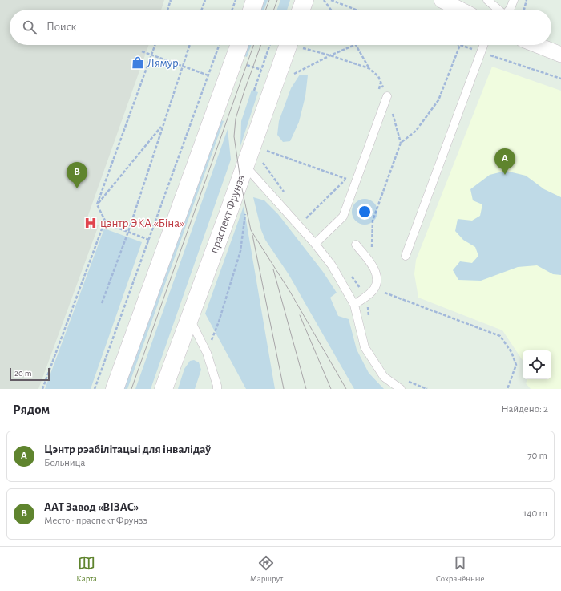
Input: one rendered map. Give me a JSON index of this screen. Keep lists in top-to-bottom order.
{
  "streets": {
    "main road": ["праспект Фрунзэ"]
  },
  "places": {
    "shop": ["Лямур"],
    "hospital": ["цэнтр ЭКА «Біна»"]
  },
  "scale_bar": "20 m",
  "page": {
    "search": "Поиск",
    "pins": ["A", "B"],
    "scale": "20 m",
    "heading": ["Рядом", "Найдено: 2"],
    "list": [
      {
        "mark": "A",
        "name": "Цэнтр рэабілітацыі для інвалідаў",
        "note": "Больница",
        "value": "70 m"
      },
      {
        "mark": "B",
        "name": "ААТ Завод «ВІЗАС»",
        "note": "Место · праспект Фрунзэ",
        "value": "140 m"
      }
    ],
    "nav": ["Карта", "Маршрут", "Сохранённые"]
  }
}
